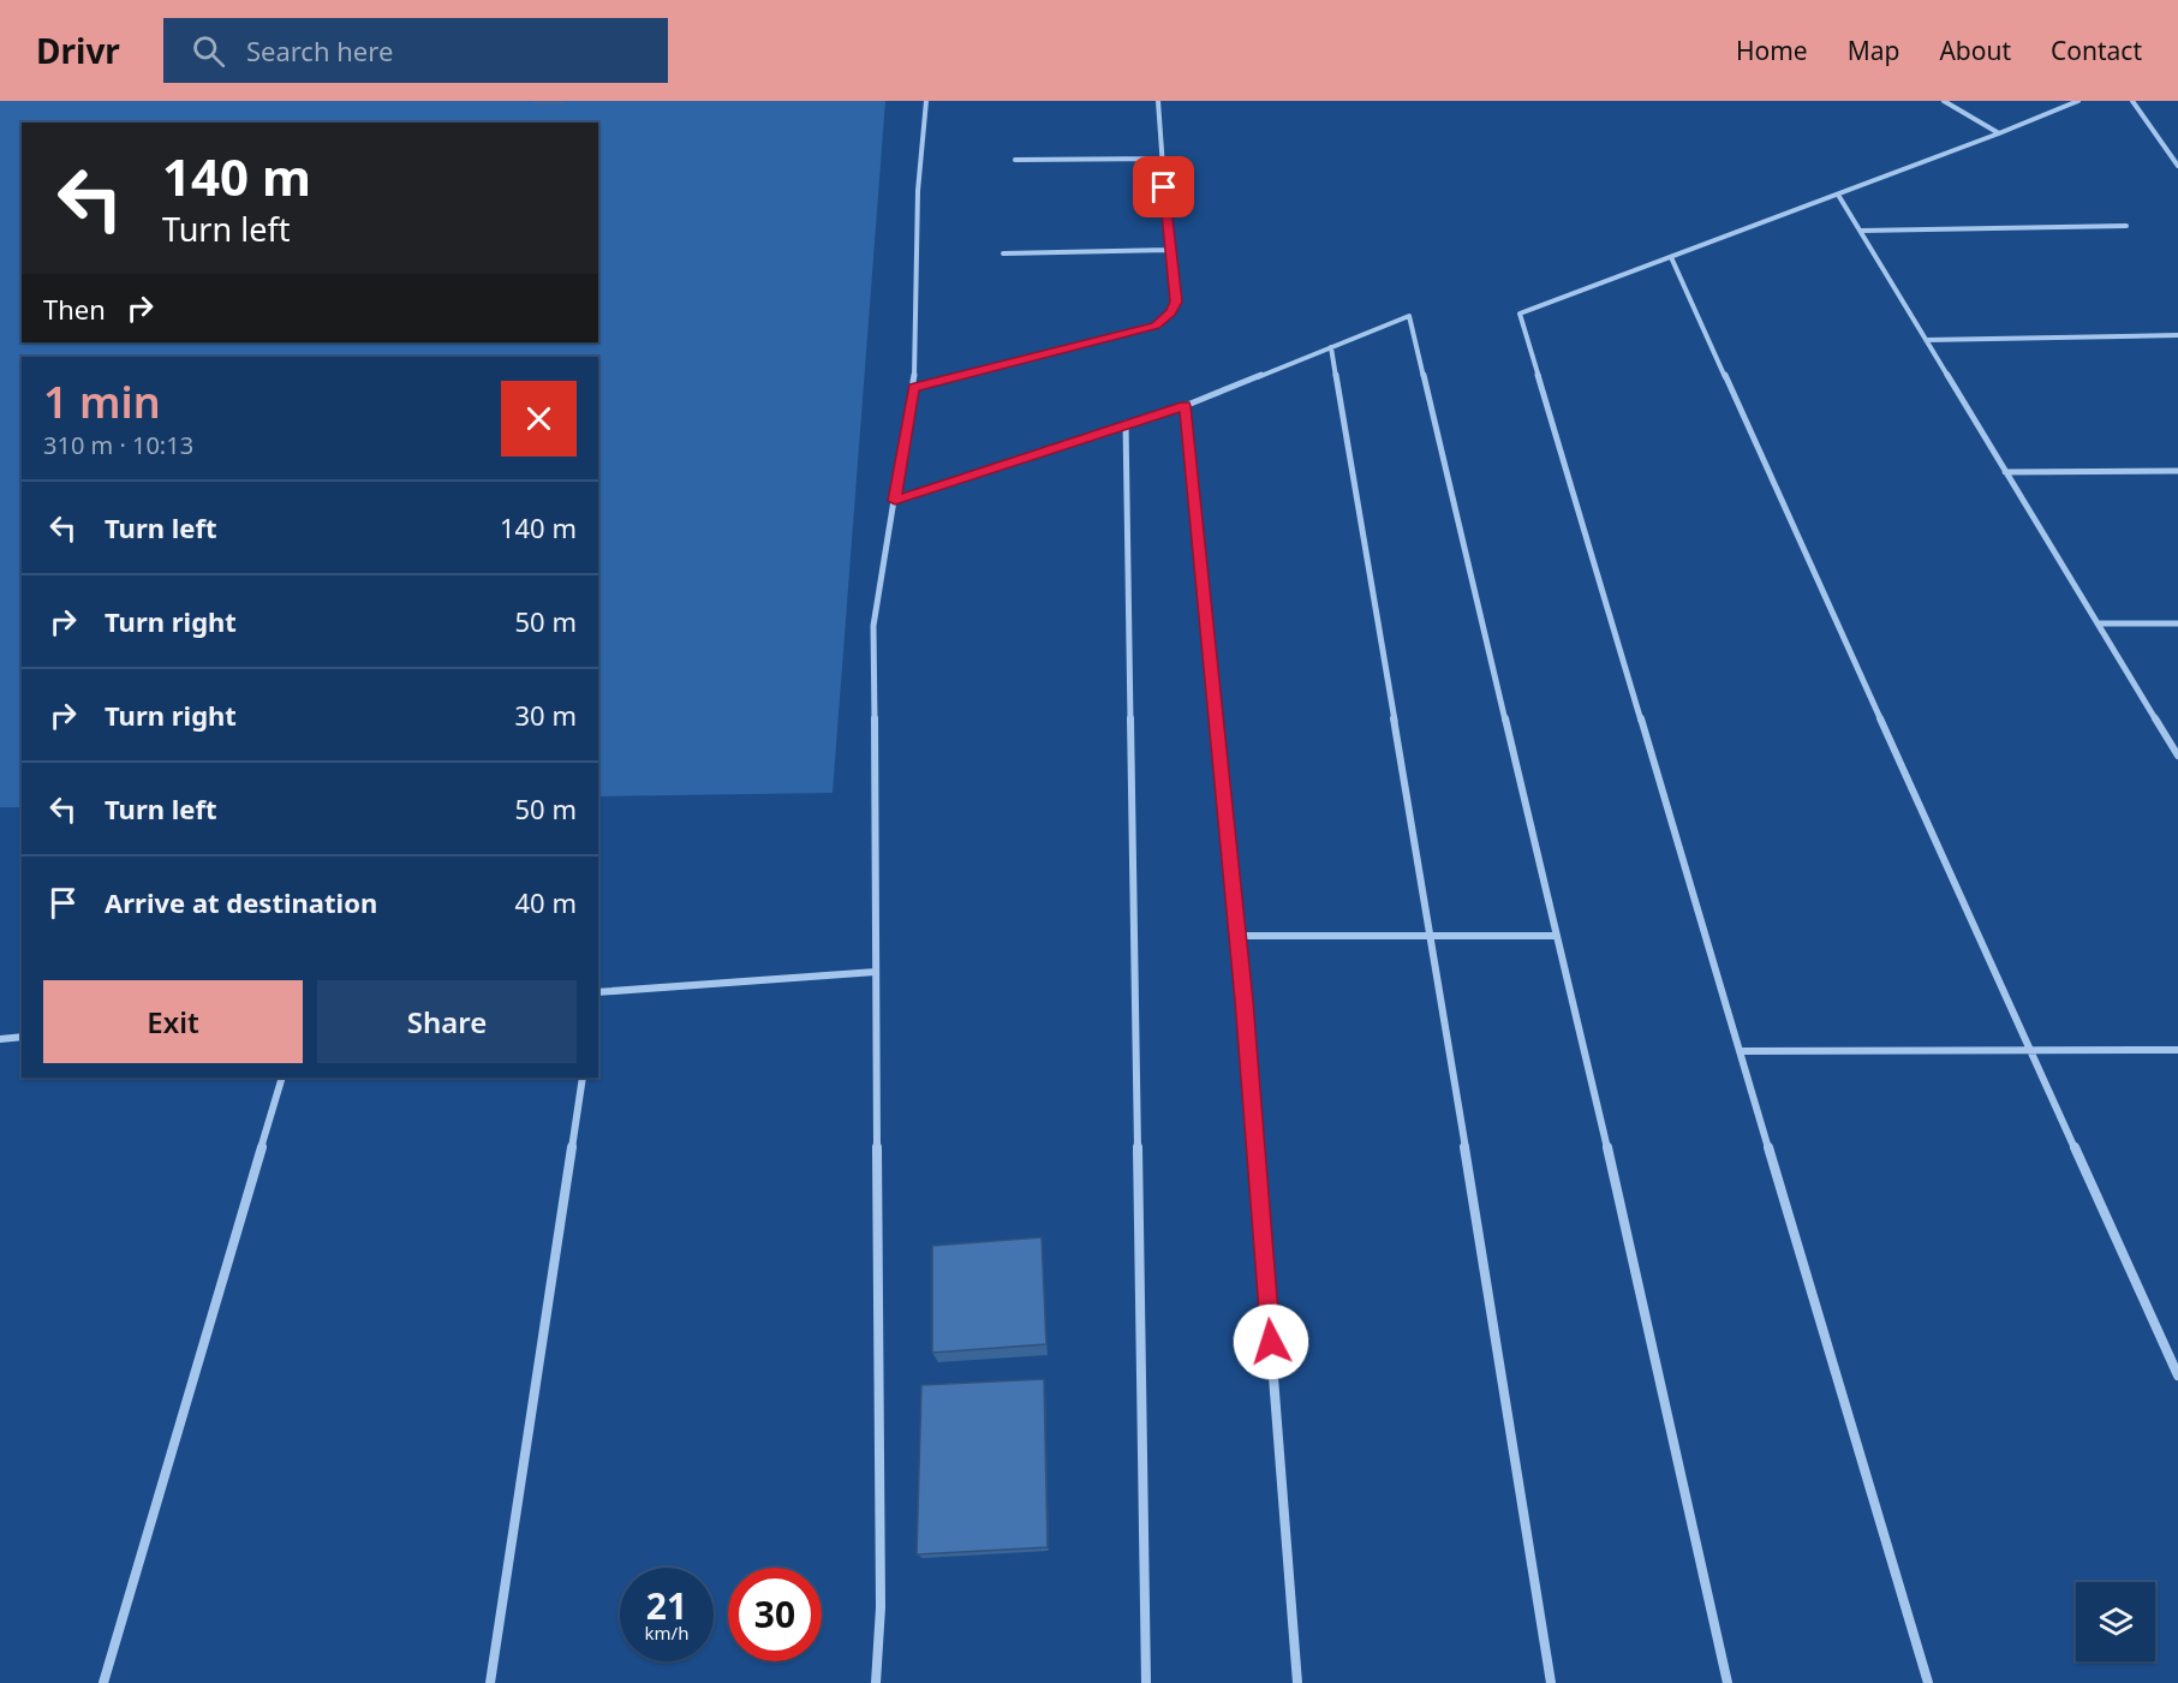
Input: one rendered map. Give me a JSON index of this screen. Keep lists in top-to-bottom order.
{
  "page": {
    "header": "Drivr",
    "search": "Search here",
    "nav": [
      "Home",
      "Map",
      "About",
      "Contact"
    ],
    "turn": ["140 m", "Turn left"],
    "then": "Then",
    "heading": ["1 min", "310 m · 10:13"],
    "list": [
      {
        "name": "Turn left",
        "value": "140 m"
      },
      {
        "name": "Turn right",
        "value": "50 m"
      },
      {
        "name": "Turn right",
        "value": "30 m"
      },
      {
        "name": "Turn left",
        "value": "50 m"
      },
      {
        "name": "Arrive at destination",
        "value": "40 m"
      }
    ],
    "buttons": ["Exit", "Share"],
    "speed": "21 km/h",
    "limit": "30"
  }
}
